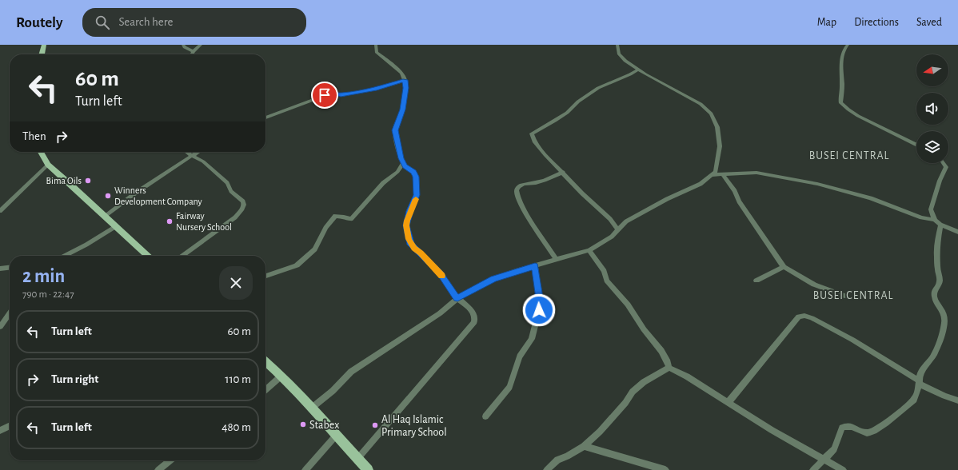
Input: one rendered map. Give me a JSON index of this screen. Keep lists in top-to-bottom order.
{
  "districts": ["BUSEI CENTRAL", "BUSEI CENTRAL"],
  "places": [
    "Bima Oils",
    "Winners Development Company",
    "Fairway Nursery School",
    "Stabex",
    "Al Haq Islamic Primary School"
  ],
  "north": "left",
  "page": {
    "header": "Routely",
    "search": "Search here",
    "nav": ["Map", "Directions", "Saved"],
    "turn": ["60 m", "Turn left"],
    "then": "Then",
    "heading": ["2 min", "790 m · 22:47"],
    "list": [
      {
        "name": "Turn left",
        "value": "60 m"
      },
      {
        "name": "Turn right",
        "value": "110 m"
      },
      {
        "name": "Turn left",
        "value": "480 m"
      }
    ]
  }
}
